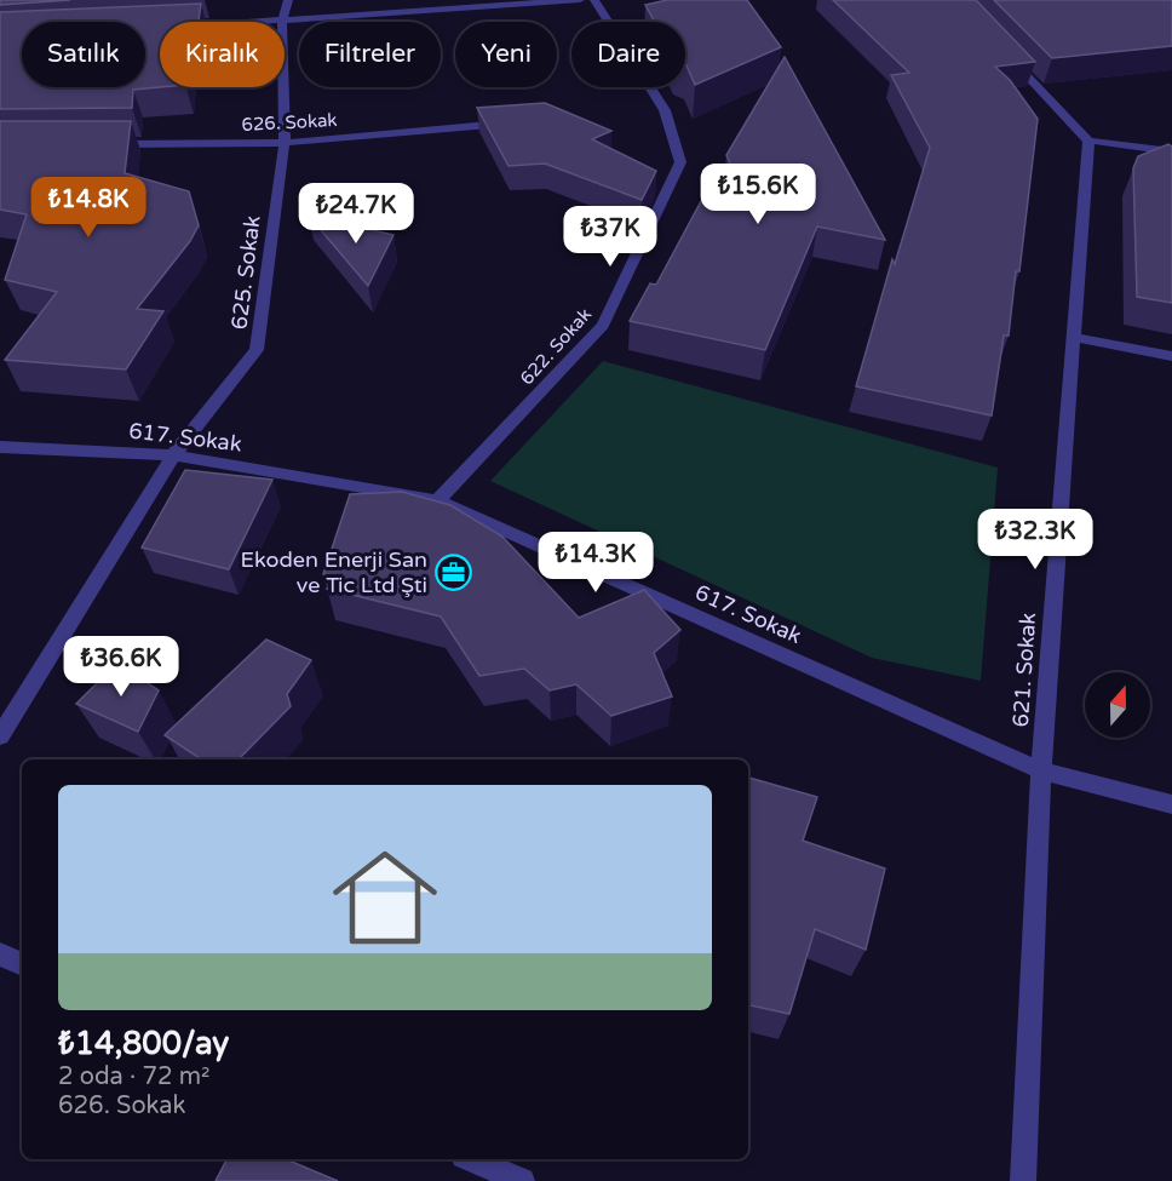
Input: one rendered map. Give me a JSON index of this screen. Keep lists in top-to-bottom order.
{
  "streets": {
    "street": [
      "626. Sokak",
      "625. Sokak",
      "622. Sokak",
      "617. Sokak",
      "621. Sokak"
    ]
  },
  "crossings": [
    ["626. Sokak", "625. Sokak"],
    ["625. Sokak", "617. Sokak"],
    ["622. Sokak", "617. Sokak"],
    ["617. Sokak", "621. Sokak"]
  ],
  "places": {
    "office": ["Ekoden Enerji San ve Tic Ltd Şti"]
  },
  "north": "top",
  "page": {
    "chip": [
      "Satılık",
      "Kiralık",
      "Filtreler",
      "Yeni",
      "Daire"
    ],
    "price": [
      "₺15.6K",
      "₺14.8K",
      "₺24.7K",
      "₺37K",
      "₺32.3K",
      "₺14.3K",
      "₺36.6K"
    ],
    "list": [
      {
        "name": "₺14,800/ay",
        "note": "2 oda · 72 m² · 626. Sokak"
      }
    ]
  }
}
